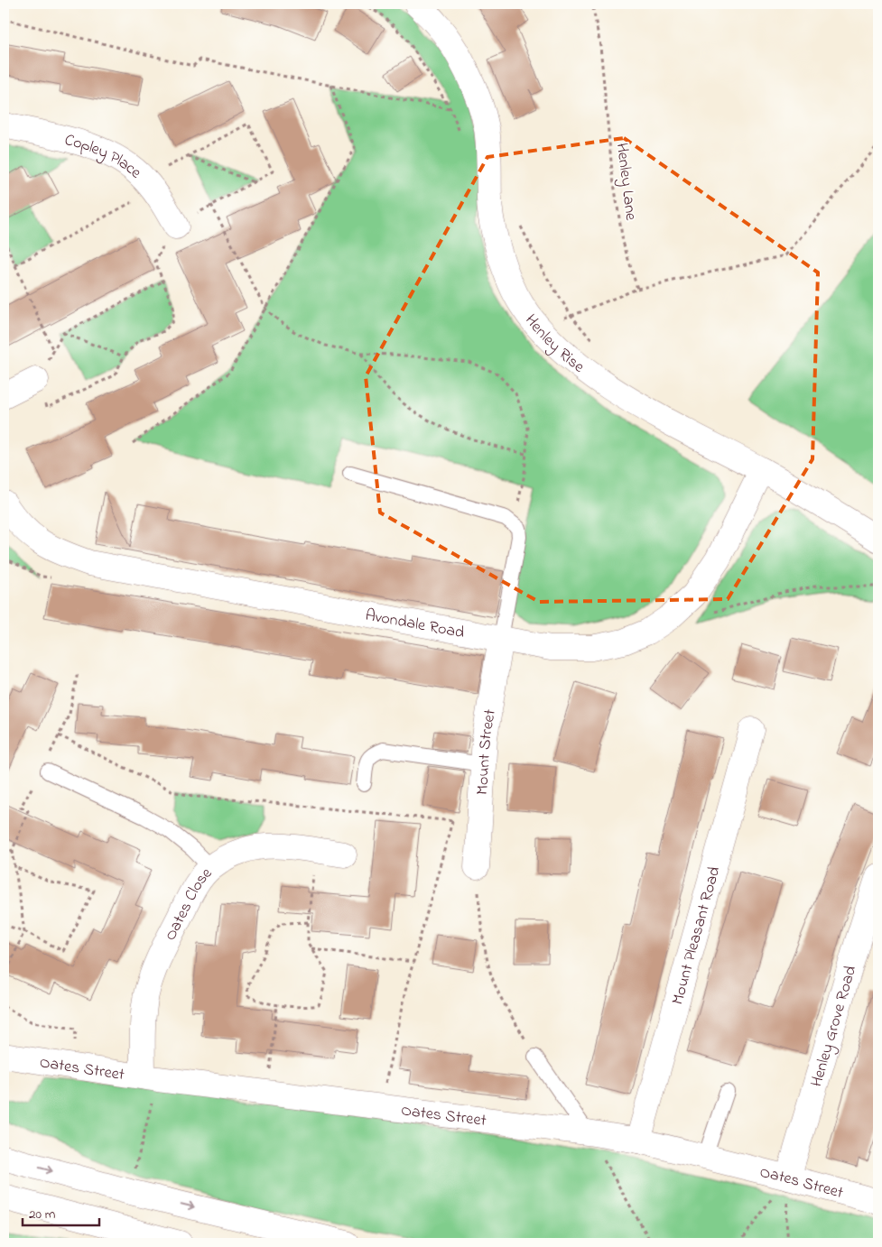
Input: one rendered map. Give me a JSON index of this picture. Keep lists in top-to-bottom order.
{
  "streets": {
    "street": [
      "Copley Place",
      "Henley Rise",
      "Avondale Road",
      "Mount Street",
      "Oates Close",
      "Mount Pleasant Road",
      "Henley Grove Road",
      "Oates Street"
    ],
    "path": ["Henley Lane"]
  },
  "crossings": [
    ["Henley Rise", "Avondale Road"],
    ["Avondale Road", "Mount Street"],
    ["Oates Close", "Oates Street"],
    ["Mount Pleasant Road", "Oates Street"],
    ["Henley Grove Road", "Oates Street"]
  ],
  "scale_bar": "20 m"
}
